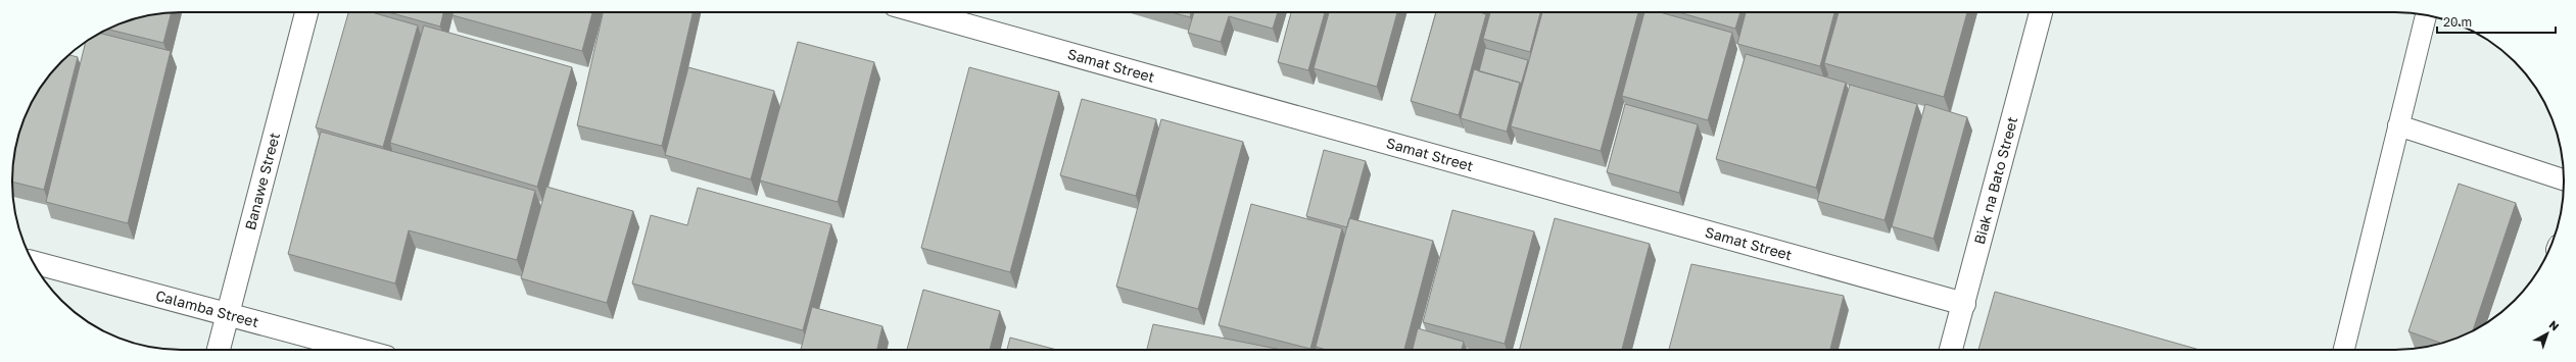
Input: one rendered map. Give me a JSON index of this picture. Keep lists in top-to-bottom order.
{
  "streets": {
    "street": [
      "Samat Street",
      "Banawe Street",
      "Biak na Bato Street",
      "Calamba Street"
    ]
  },
  "crossings": [
    ["Samat Street", "Biak na Bato Street"],
    ["Banawe Street", "Calamba Street"]
  ],
  "scale_bar": "20 m",
  "north": "top right"
}
